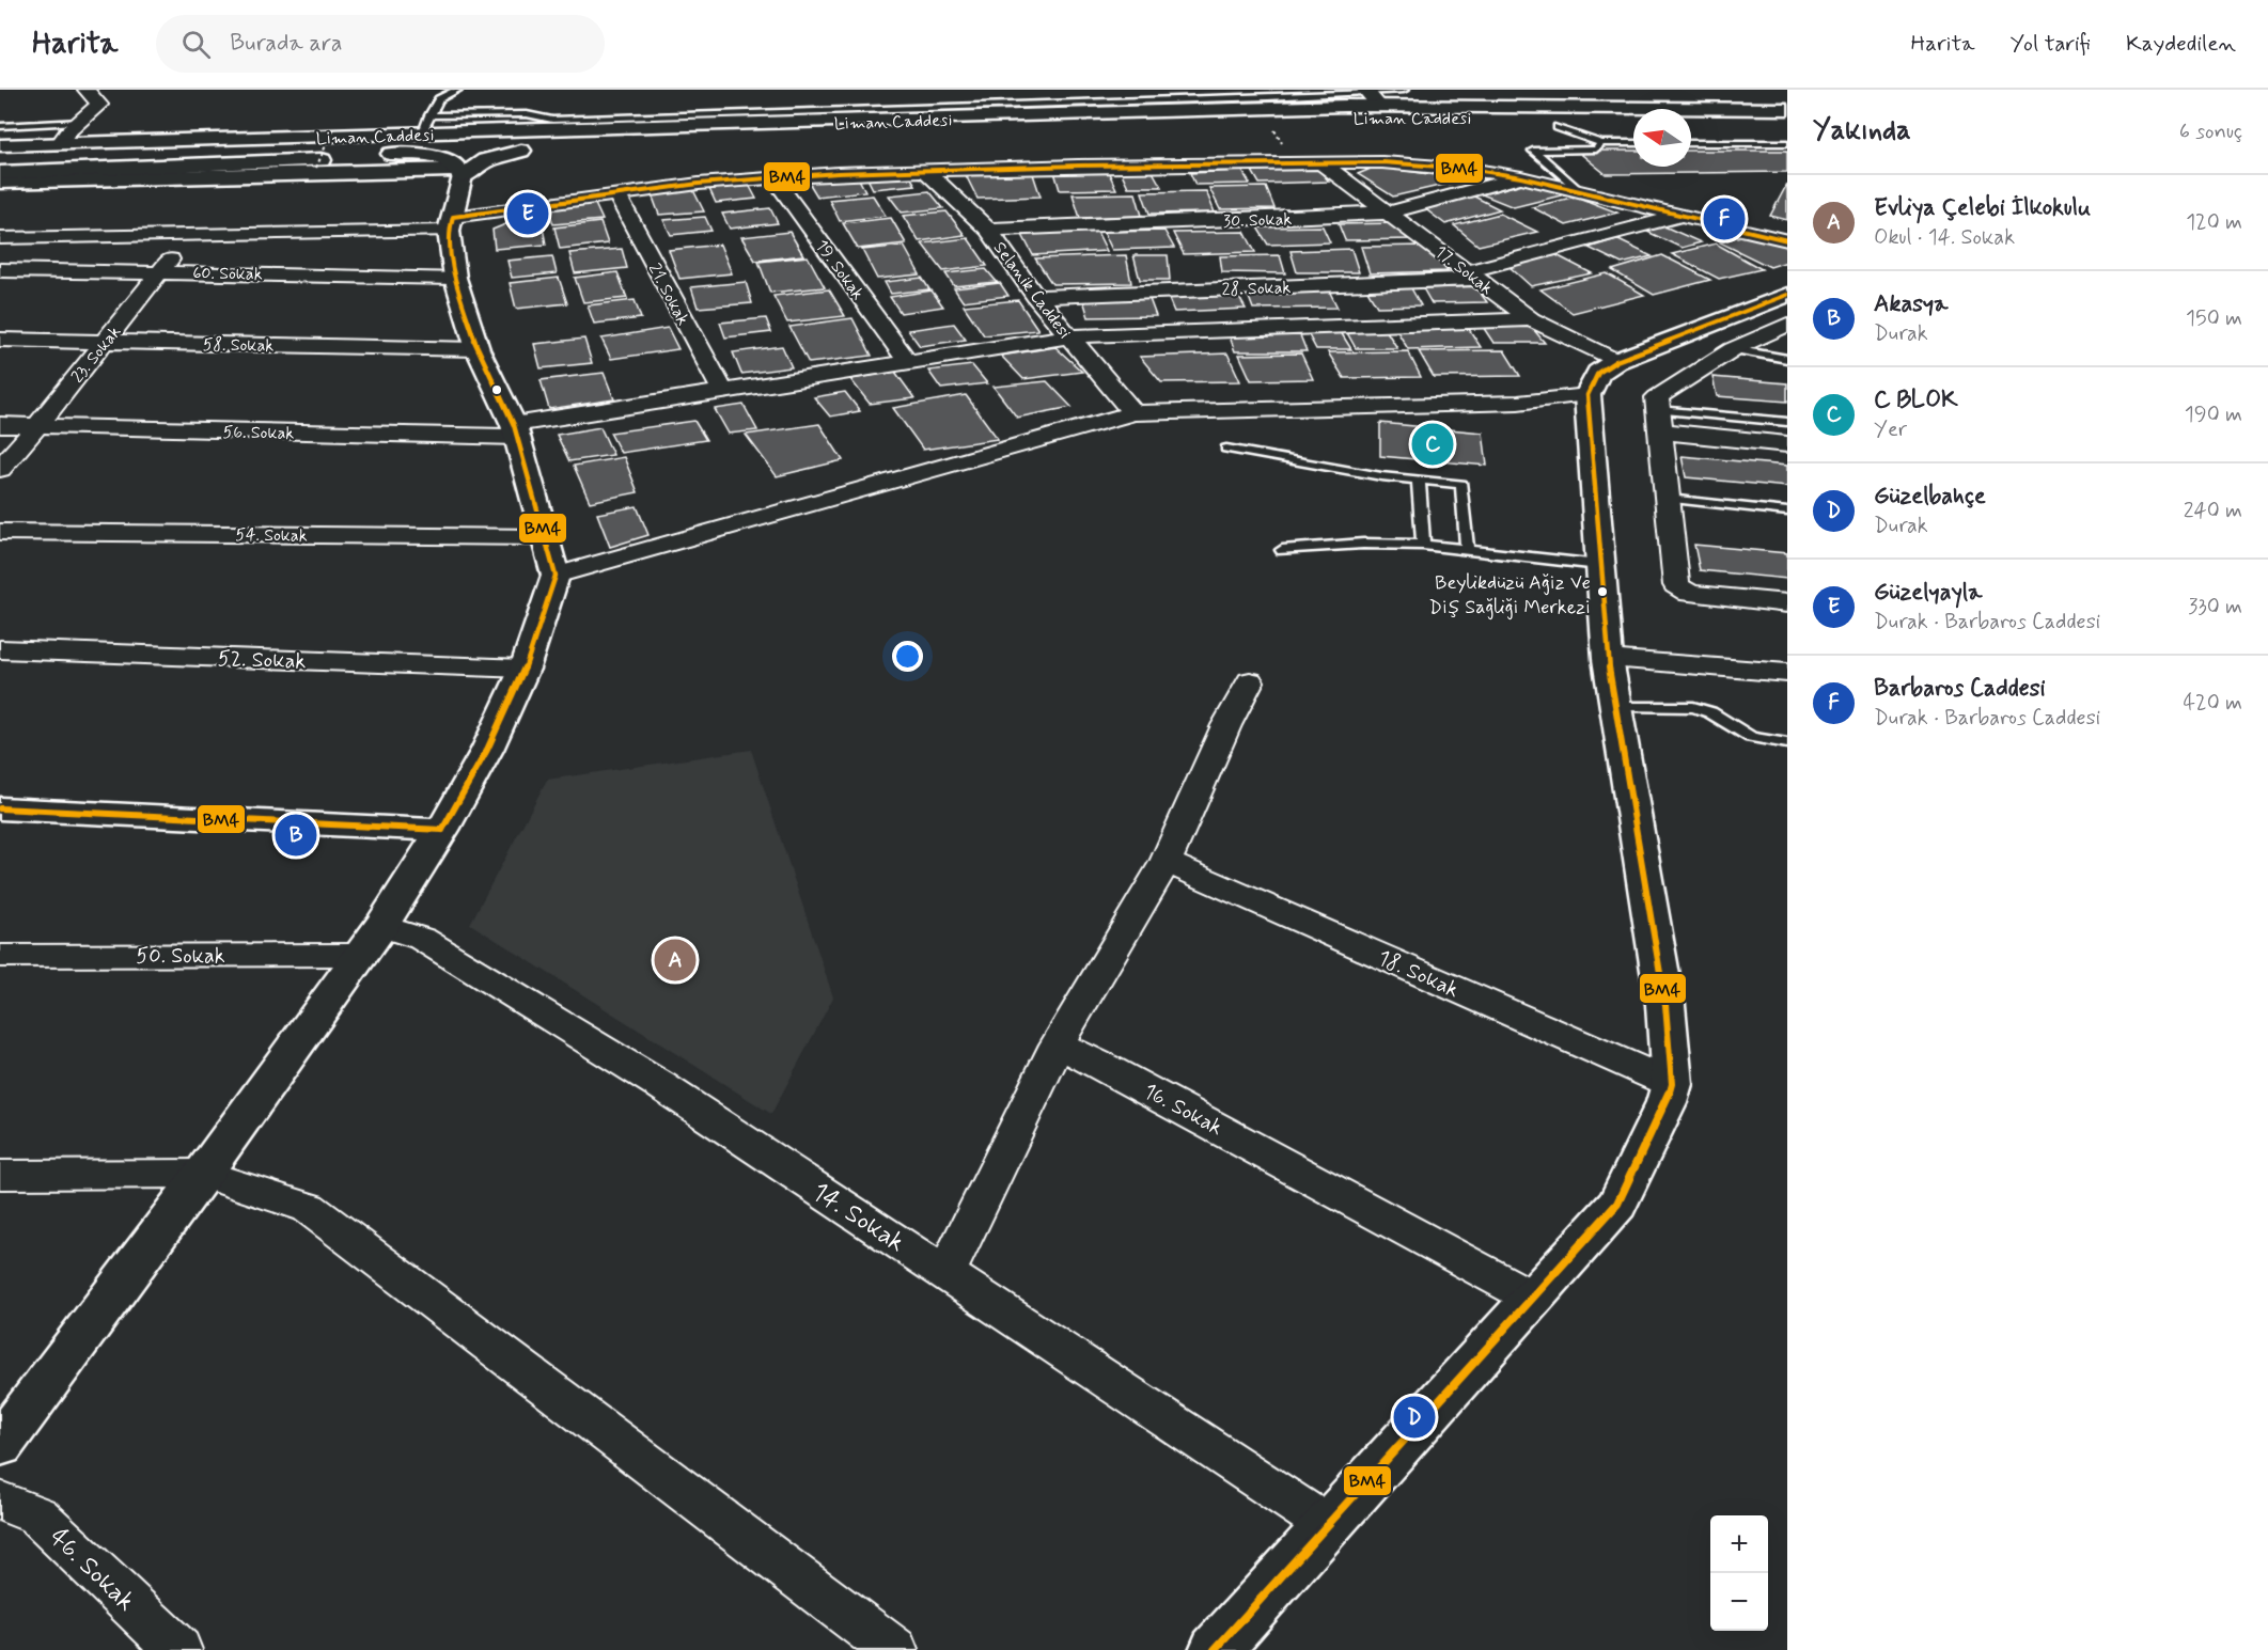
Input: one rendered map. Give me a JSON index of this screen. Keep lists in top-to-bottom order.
{
  "streets": {
    "main road": ["Liman Caddesi"],
    "street": [
      "30. Sokak",
      "19. Sokak",
      "17. Sokak",
      "60. Sokak",
      "28. Sokak",
      "Selanik Caddesi",
      "21. Sokak",
      "58. Sokak",
      "23. Sokak",
      "56. Sokak",
      "54. Sokak",
      "52. Sokak",
      "50. Sokak",
      "18. Sokak",
      "16. Sokak",
      "14. Sokak",
      "46. Sokak"
    ]
  },
  "crossings": [
    ["30. Sokak", "17. Sokak"],
    ["30. Sokak", "Selanik Caddesi"],
    ["19. Sokak", "56. Sokak"],
    ["17. Sokak", "28. Sokak"],
    ["17. Sokak", "56. Sokak"],
    ["60. Sokak", "23. Sokak"],
    ["28. Sokak", "Selanik Caddesi"],
    ["Selanik Caddesi", "56. Sokak"],
    ["21. Sokak", "56. Sokak"],
    ["58. Sokak", "23. Sokak"],
    ["23. Sokak", "56. Sokak"],
    ["50. Sokak", "14. Sokak"]
  ],
  "places": ["Beylikdüzü Ağiz Ve Diş Sağliği Merkezi"],
  "lines": ["transit line BM4"],
  "north": "left",
  "page": {
    "header": "Harita",
    "search": "Burada ara",
    "nav": ["Harita", "Yol tarifi", "Kaydedilen"],
    "heading": ["Yakında", "6 sonuç"],
    "list": [
      {
        "mark": "A",
        "name": "Evliya Çelebi İlkokulu",
        "note": "Okul · 14. Sokak",
        "value": "120 m"
      },
      {
        "mark": "B",
        "name": "Akasya",
        "note": "Durak",
        "value": "150 m"
      },
      {
        "mark": "C",
        "name": "C BLOK",
        "note": "Yer",
        "value": "190 m"
      },
      {
        "mark": "D",
        "name": "Güzelbahçe",
        "note": "Durak",
        "value": "240 m"
      },
      {
        "mark": "E",
        "name": "Güzelyayla",
        "note": "Durak · Barbaros Caddesi",
        "value": "330 m"
      },
      {
        "mark": "F",
        "name": "Barbaros Caddesi",
        "note": "Durak · Barbaros Caddesi",
        "value": "420 m"
      }
    ],
    "pins": [
      "E",
      "F",
      "C",
      "B",
      "A",
      "D"
    ],
    "map_buttons": ["+", "−"]
  }
}
